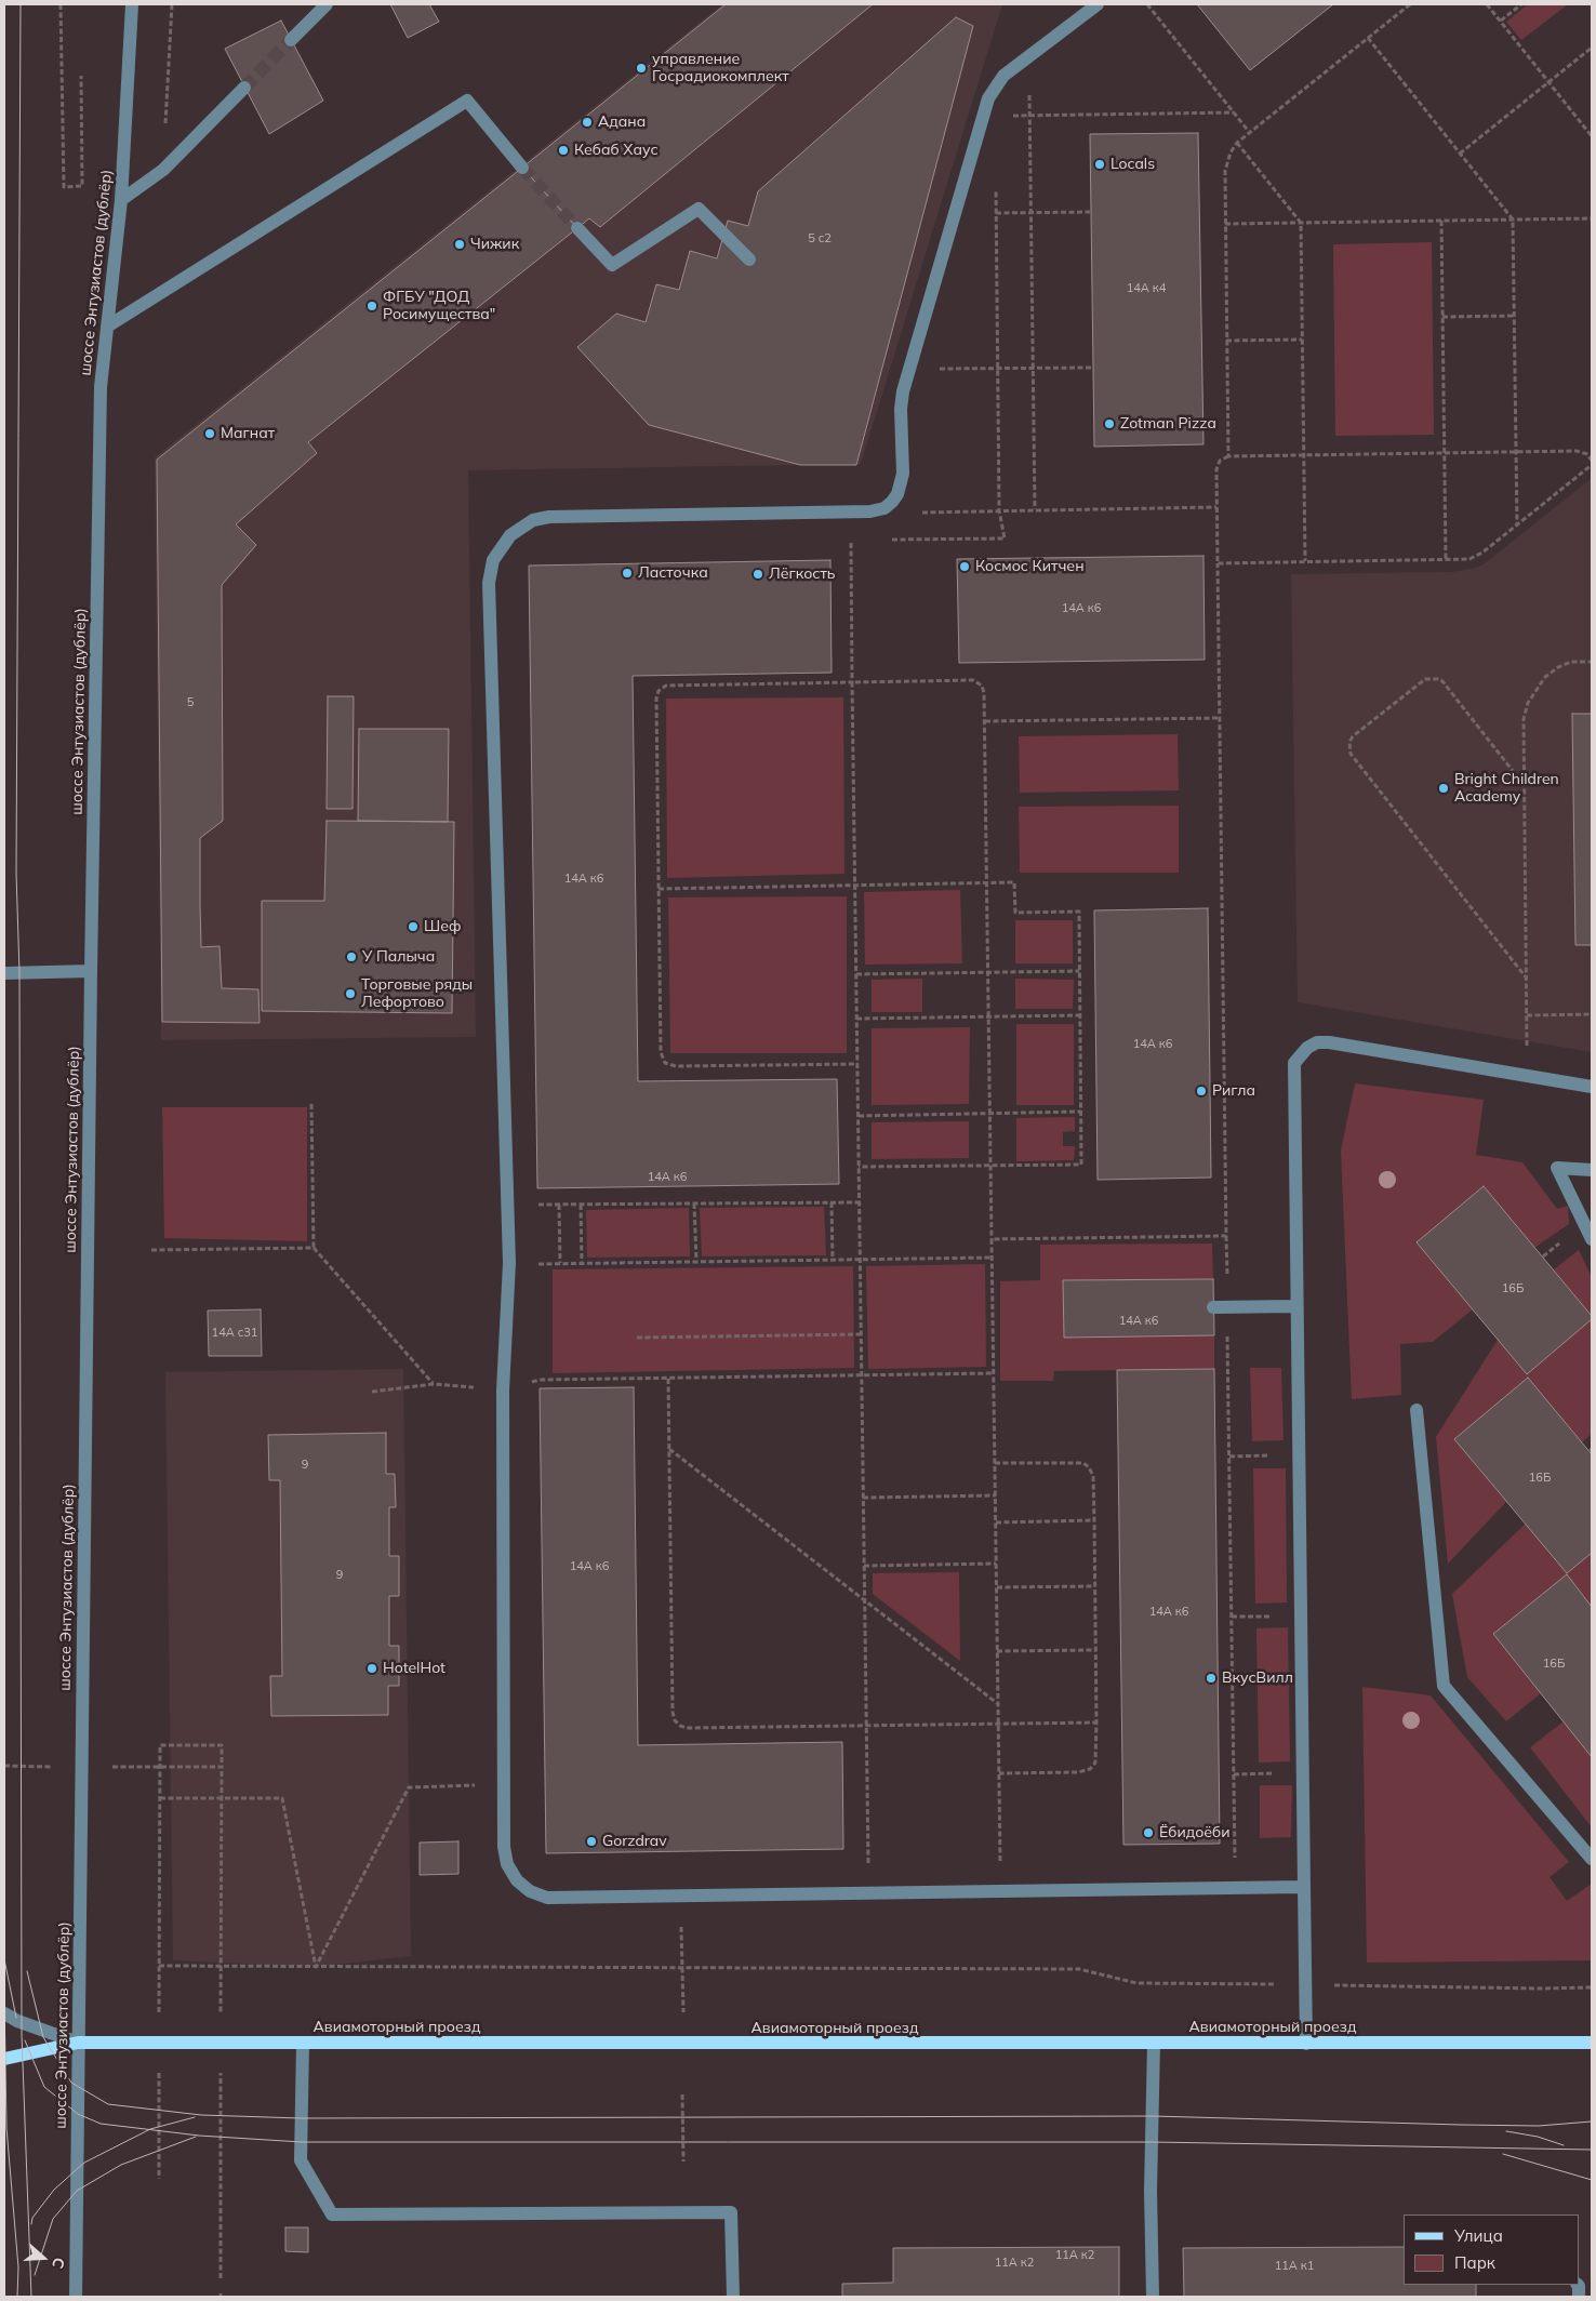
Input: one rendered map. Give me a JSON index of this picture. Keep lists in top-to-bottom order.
{
  "streets": {
    "main road": ["Авиамоторный проезд"],
    "street": ["шоссе Энтузиастов (дублёр)"]
  },
  "crossings": [
    ["шоссе Энтузиастов (дублёр)", "Авиамоторный проезд"]
  ],
  "places": [
    "управление Госрадиокомплект",
    "Адана",
    "Кебаб Хаус",
    "Locals",
    "Чижик",
    "ФГБУ \"ДОД Росимущества\"",
    "Zotman Pizza",
    "Магнат",
    "Космос Китчен",
    "Ласточка",
    "Лёгкость",
    "Bright Children Academy",
    "Шеф",
    "У Палыча",
    "Торговые ряды Лефортово",
    "Ригла",
    "HotelHot",
    "ВкусВилл",
    "Ёбидоёби",
    "Gorzdrav"
  ],
  "house_numbers": [
    "5 с2",
    "14А к4",
    "14А к6",
    "5",
    "14А к6",
    "14А к6",
    "14А к6",
    "16Б",
    "14А к6",
    "14А с31",
    "9",
    "16Б",
    "14А к6",
    "9",
    "14А к6",
    "16Б",
    "11А к2",
    "11А к2",
    "11А к1"
  ],
  "legend": ["Улица", "Парк"],
  "north": "right"
}
